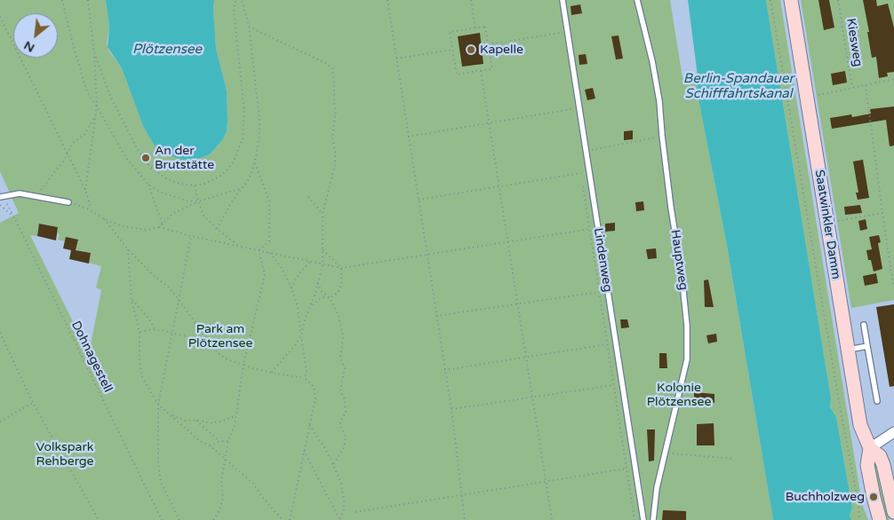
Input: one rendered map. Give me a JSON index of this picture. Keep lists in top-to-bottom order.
{
  "streets": {
    "main road": ["Saatwinkler Damm"],
    "lane": ["Lindenweg", "Hauptweg"],
    "path": ["Kiesweg", "Dohnagestell"]
  },
  "water": ["Plötzensee", "Berlin-Spandauer Schifffahrtskanal"],
  "parks": ["Park am Plötzensee", "Kolonie Plötzensee", "Volkspark Rehberge"],
  "places": ["Kapelle", "An der Brutstätte", "Buchholzweg"],
  "north": "bottom left"
}
